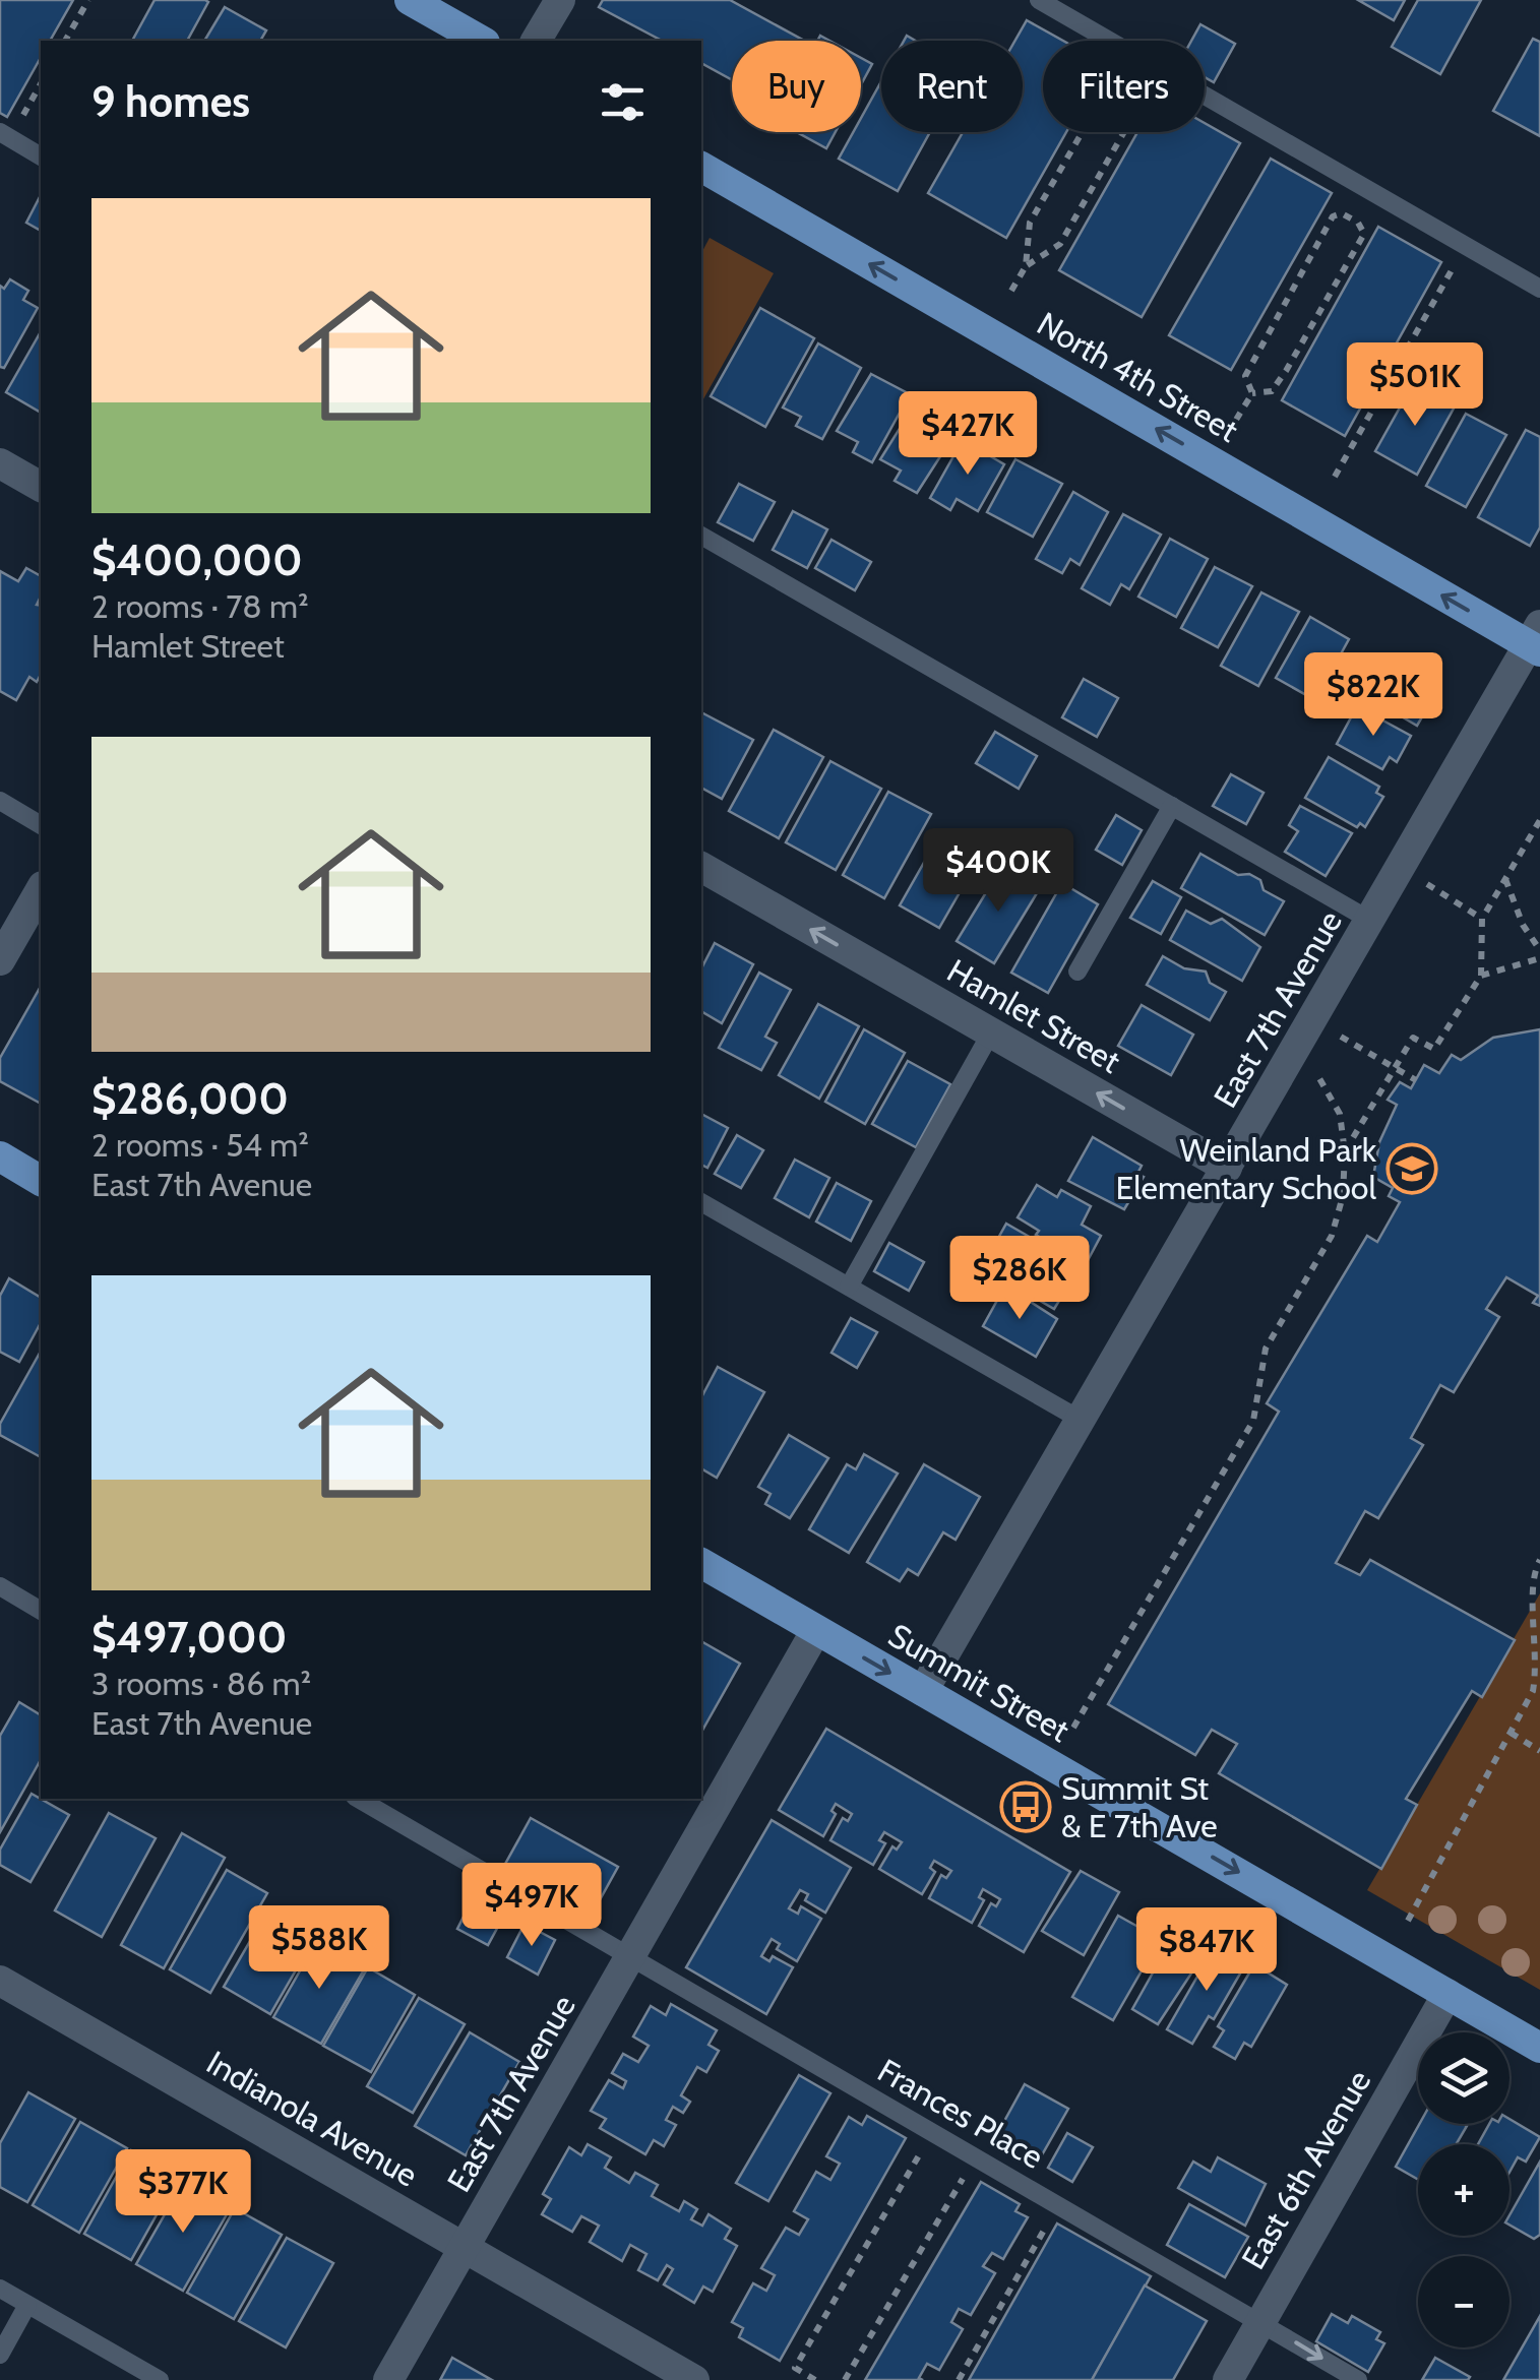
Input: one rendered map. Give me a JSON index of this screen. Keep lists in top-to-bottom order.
{
  "streets": {
    "main road": ["North 4th Street", "Summit Street"],
    "street": [
      "East 7th Avenue",
      "Hamlet Street",
      "Indianola Avenue",
      "East 6th Avenue"
    ],
    "lane": ["Frances Place"]
  },
  "crossings": [
    ["North 4th Street", "East 7th Avenue"],
    ["East 7th Avenue", "Hamlet Street"],
    ["East 7th Avenue", "Summit Street"],
    ["East 7th Avenue", "Frances Place"],
    ["East 7th Avenue", "Indianola Avenue"],
    ["Summit Street", "East 6th Avenue"],
    ["Frances Place", "East 6th Avenue"]
  ],
  "one_way": ["North 4th Street", "Hamlet Street", "Summit Street"],
  "places": {
    "school or university": ["Weinland Park Elementary School"],
    "bus stop": ["Summit St & E 7th Ave"]
  },
  "page": {
    "chip": ["Buy", "Rent", "Filters"],
    "heading": "9 homes",
    "list": [
      {
        "name": "$400,000",
        "note": "2 rooms · 78 m² · Hamlet Street"
      },
      {
        "name": "$286,000",
        "note": "2 rooms · 54 m² · East 7th Avenue"
      },
      {
        "name": "$497,000",
        "note": "3 rooms · 86 m² · East 7th Avenue"
      }
    ],
    "price": [
      "$501K",
      "$427K",
      "$822K",
      "$400K",
      "$286K",
      "$497K",
      "$588K",
      "$847K",
      "$377K"
    ],
    "map_buttons": ["+", "−"]
  }
}
